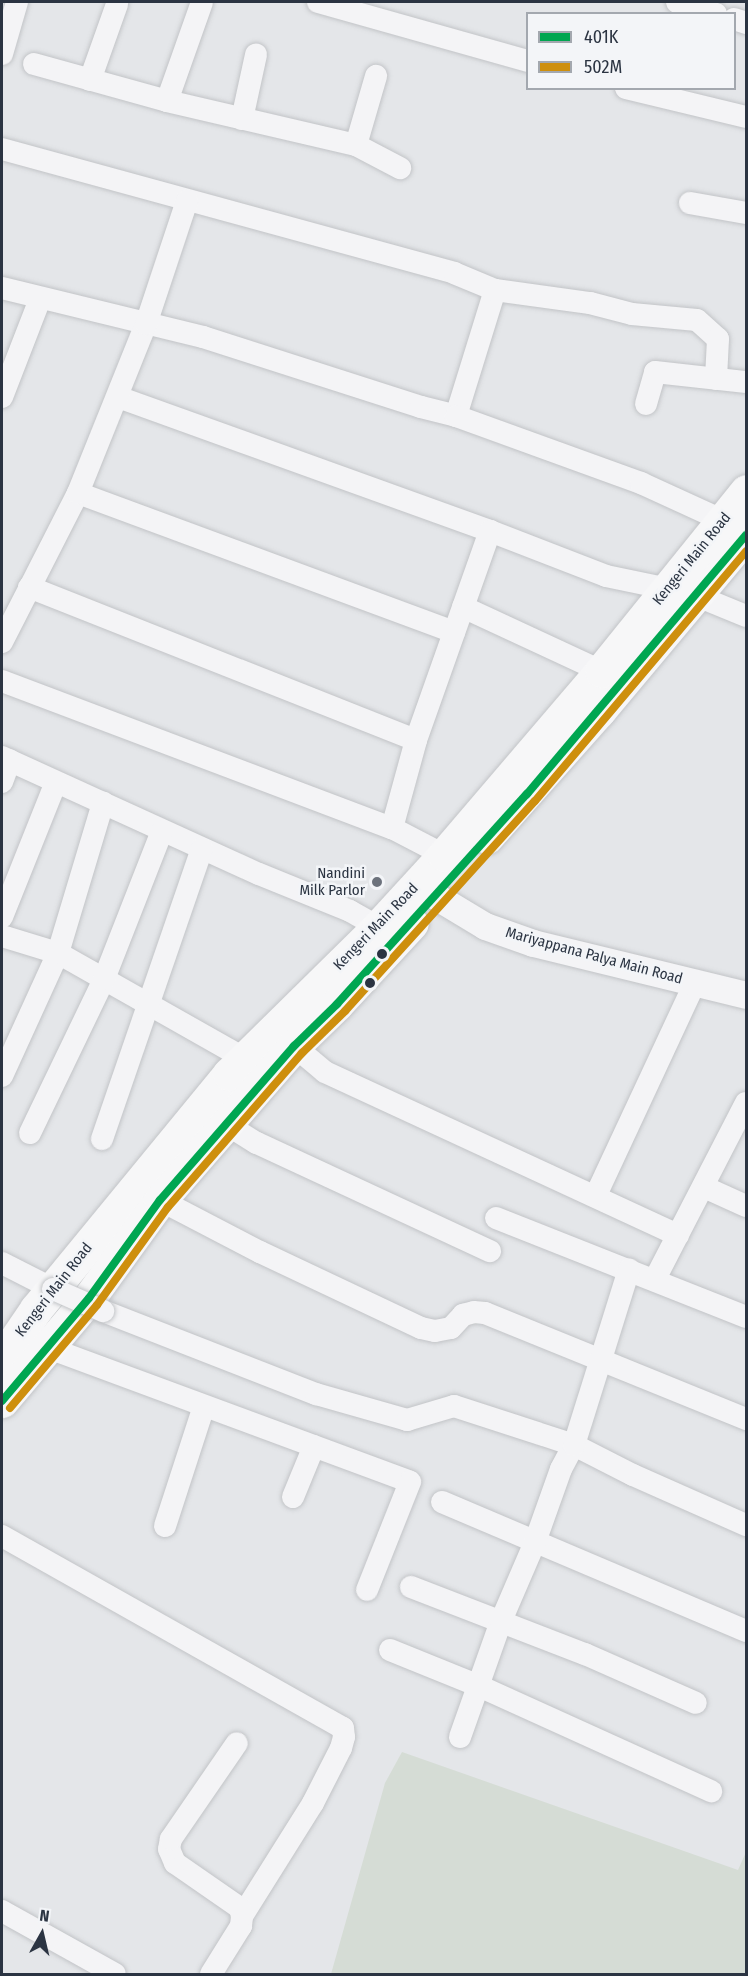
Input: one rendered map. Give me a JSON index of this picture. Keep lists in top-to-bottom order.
{
  "streets": {
    "main road": ["Kengeri Main Road"],
    "street": ["Mariyappana Palya Main Road"]
  },
  "crossings": [
    ["Kengeri Main Road", "Mariyappana Palya Main Road"]
  ],
  "places": ["Nandini Milk Parlor"],
  "lines": ["transit line 401K", "transit line 502M"],
  "legend": ["401K", "502M"],
  "north": "top"
}
